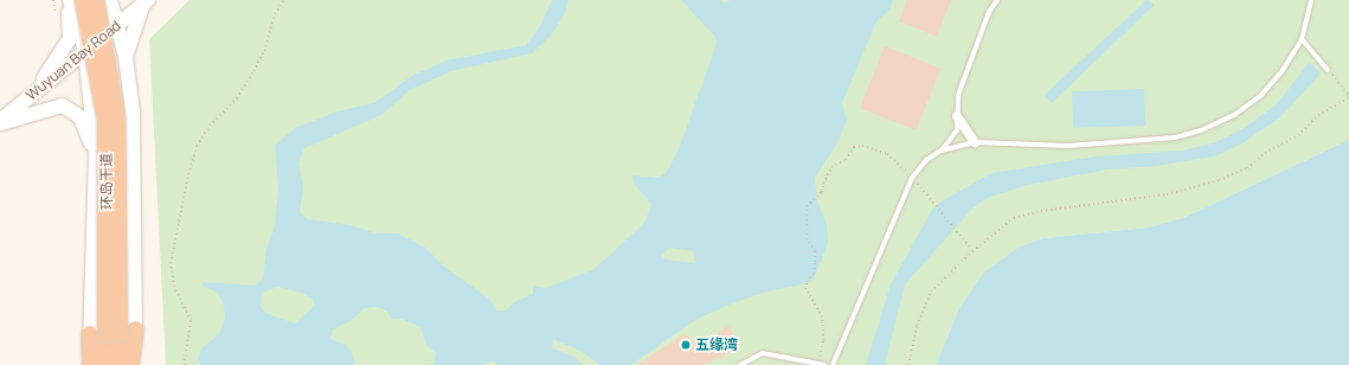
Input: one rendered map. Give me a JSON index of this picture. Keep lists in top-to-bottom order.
{
  "streets": {
    "highway": ["环岛干道"],
    "main road": ["Wuyuan Bay Road"]
  },
  "places": ["五缘湾"]
}
